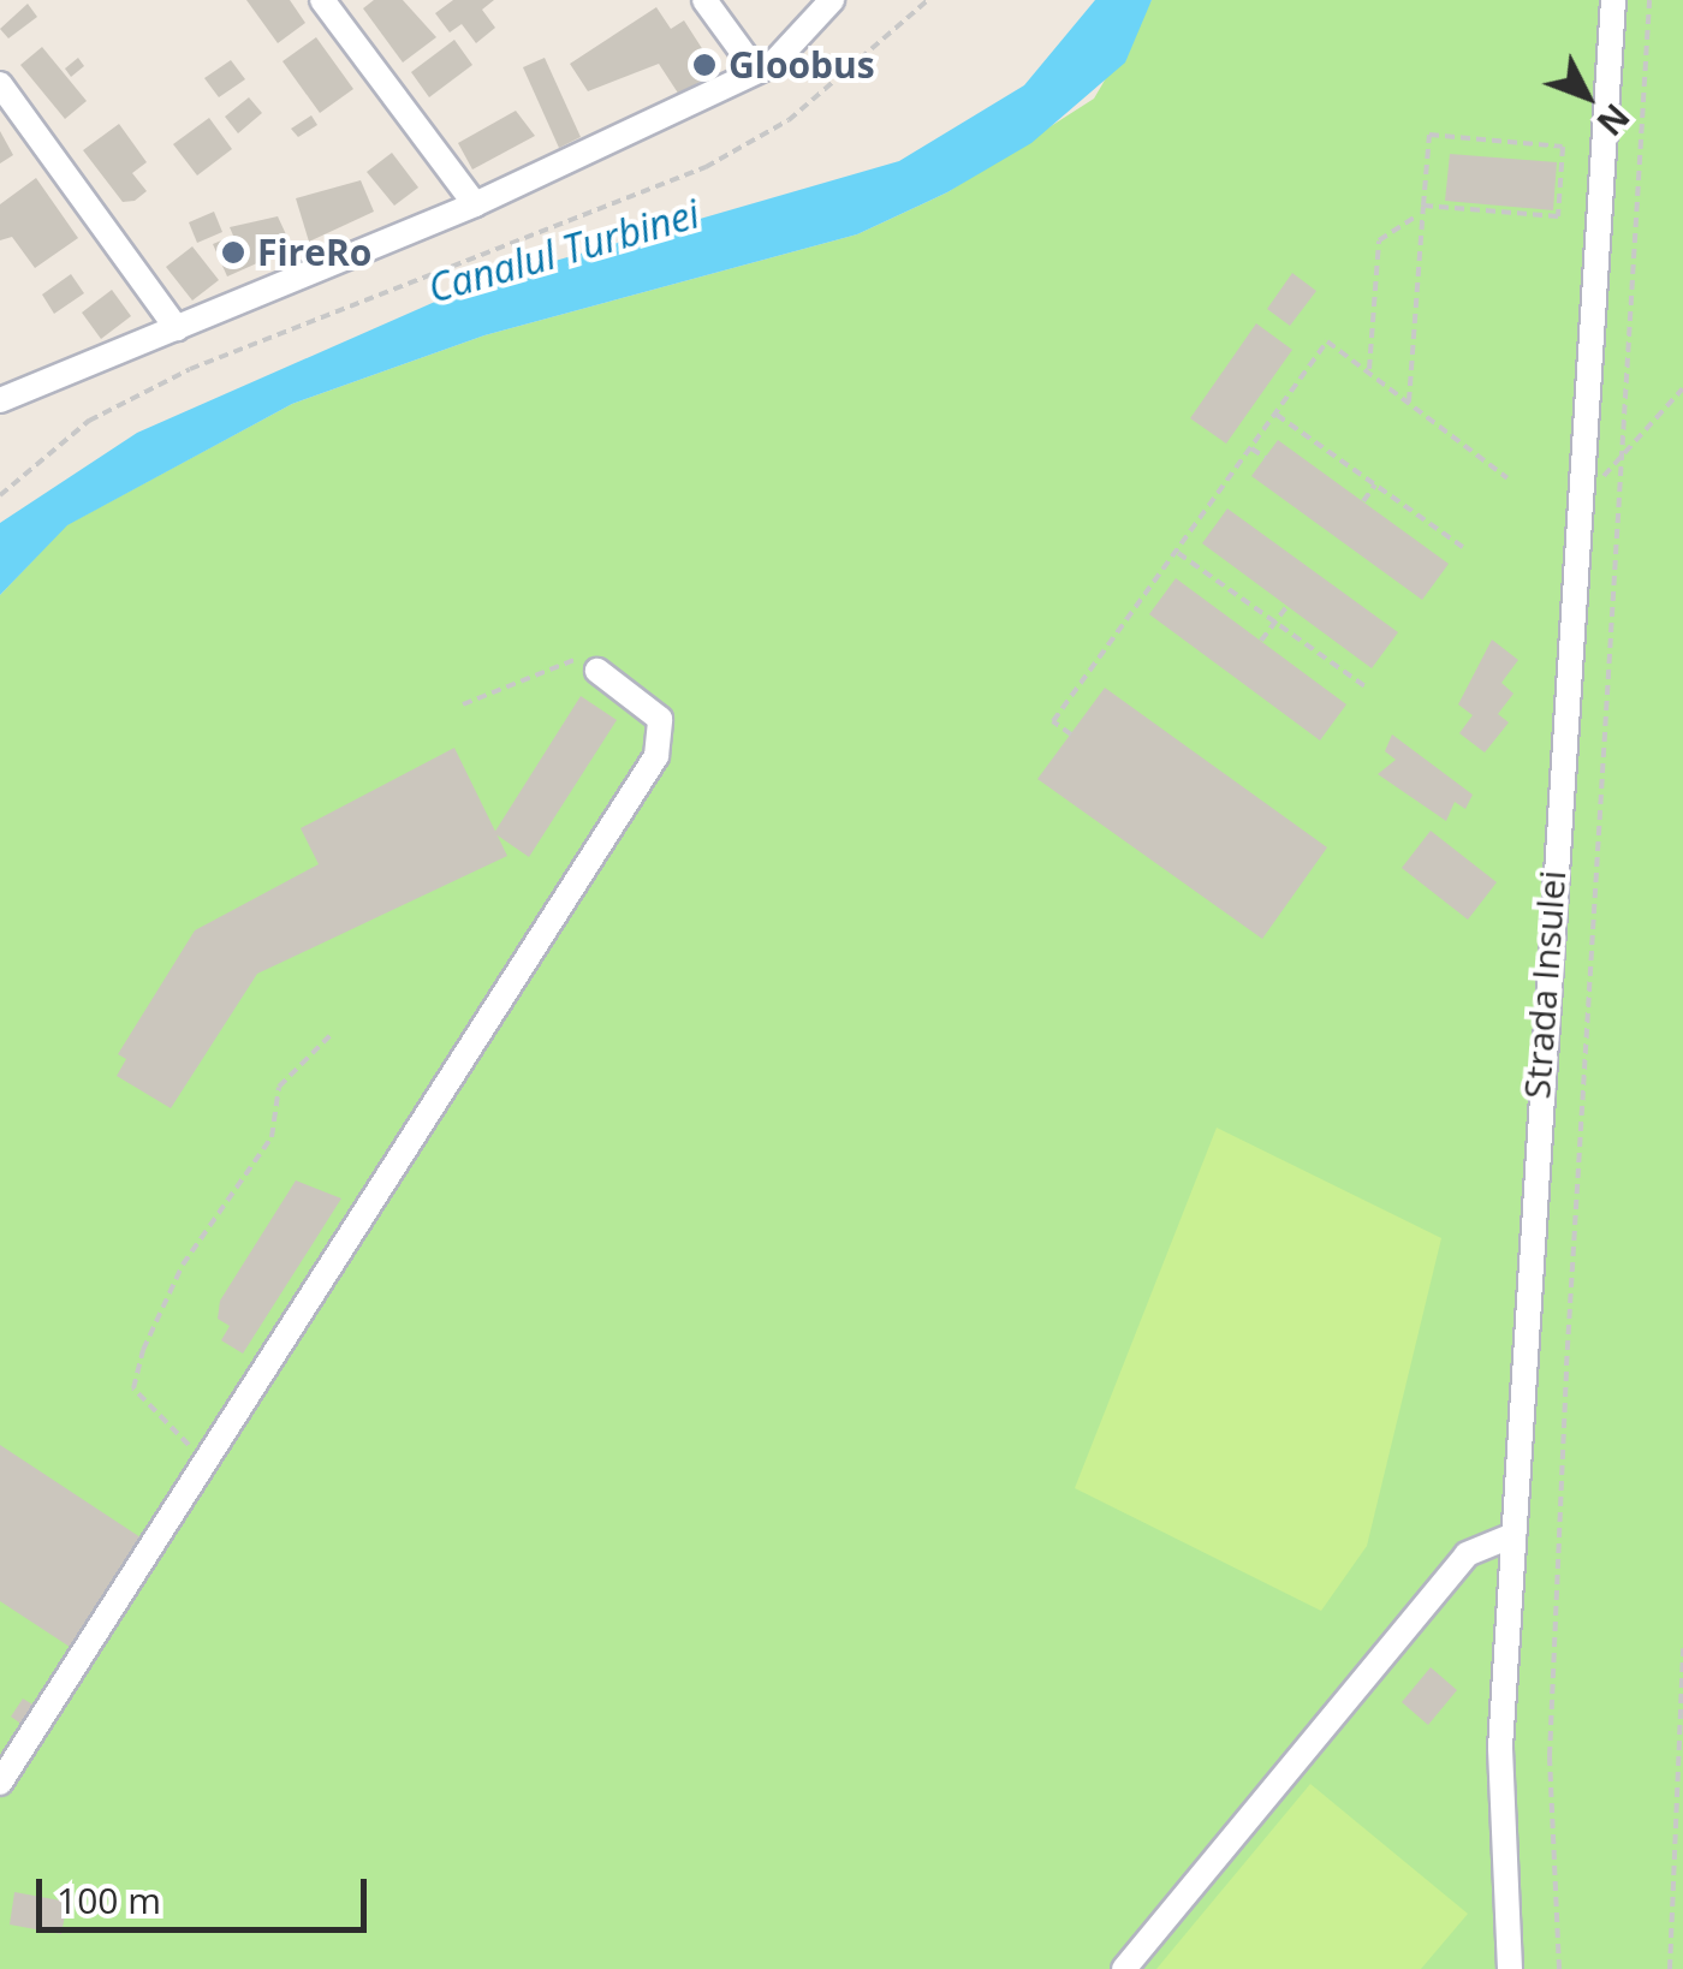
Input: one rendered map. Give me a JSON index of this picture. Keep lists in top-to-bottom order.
{
  "streets": {
    "street": ["Strada Insulei"]
  },
  "water": ["Canalul Turbinei"],
  "places": ["Gloobus", "FireRo"],
  "scale_bar": "100 m",
  "north": "bottom right"
}
